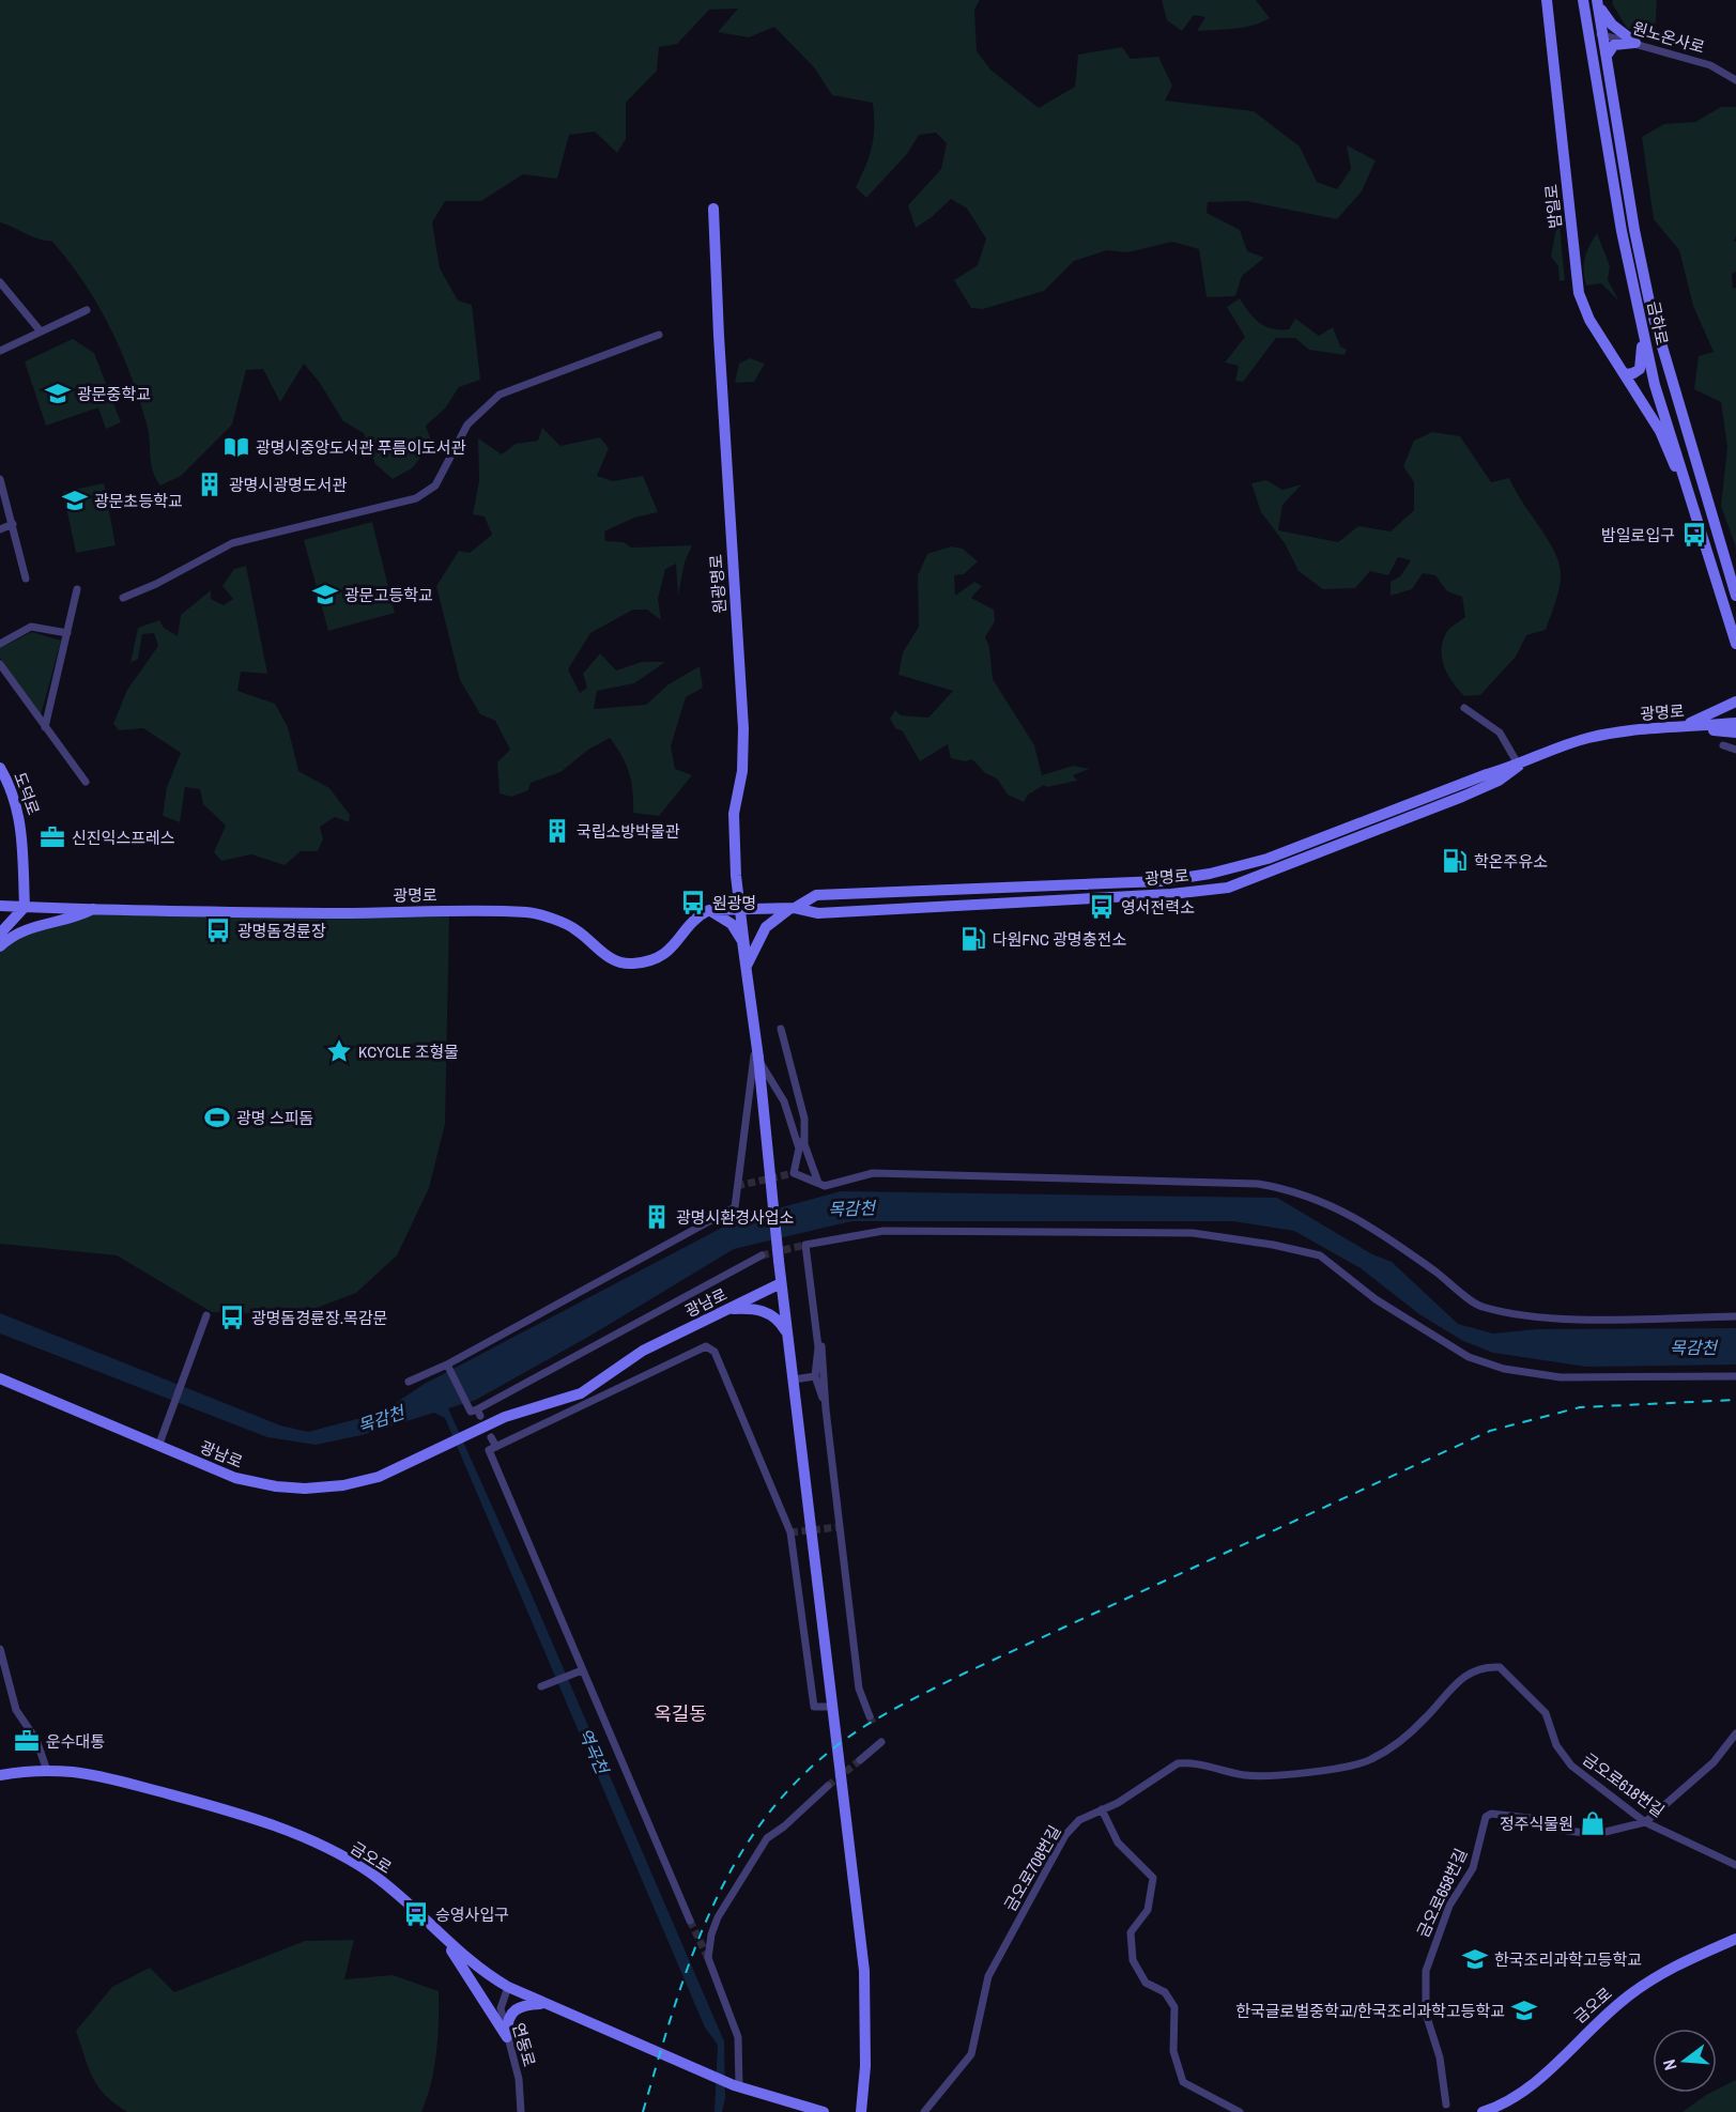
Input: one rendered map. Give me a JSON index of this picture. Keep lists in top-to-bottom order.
{
  "streets": {
    "main road": [
      "밤일로",
      "금하로",
      "원광명로",
      "광명로",
      "도덕로",
      "광남로",
      "금오로"
    ],
    "street": [
      "원노온사로",
      "금오로618번길",
      "금오로708번길",
      "금오로658번길",
      "연동로"
    ]
  },
  "crossings": [
    ["원노온사로", "금하로"],
    ["원광명로", "광명로"],
    ["원광명로", "광남로"],
    ["광명로", "도덕로"],
    ["금오로618번길", "금오로708번길"],
    ["금오로618번길", "금오로658번길"],
    ["금오로", "연동로"]
  ],
  "districts": ["옥길동"],
  "water": ["목감천", "역곡천"],
  "places": {
    "school or university": [
      "광문중학교",
      "광문초등학교",
      "광문고등학교",
      "한국조리과학고등학교",
      "한국글로벌중학교/한국조리과학고등학교"
    ],
    "library": ["광명시중앙도서관 푸름이도서관"],
    "building": ["광명시광명도서관", "국립소방박물관", "광명시환경사업소"],
    "bus stop": [
      "밤일로입구",
      "원광명",
      "영서전력소",
      "광명돔경륜장",
      "광명돔경륜장.목감문",
      "승영사입구"
    ],
    "office": ["신진익스프레스", "운수대통"],
    "fuel station": ["학온주유소", "다원FNC 광명충전소"],
    "place": ["KCYCLE 조형물"],
    "sports": ["광명 스피돔"],
    "shop": ["정주식물원"]
  },
  "north": "left"
}
